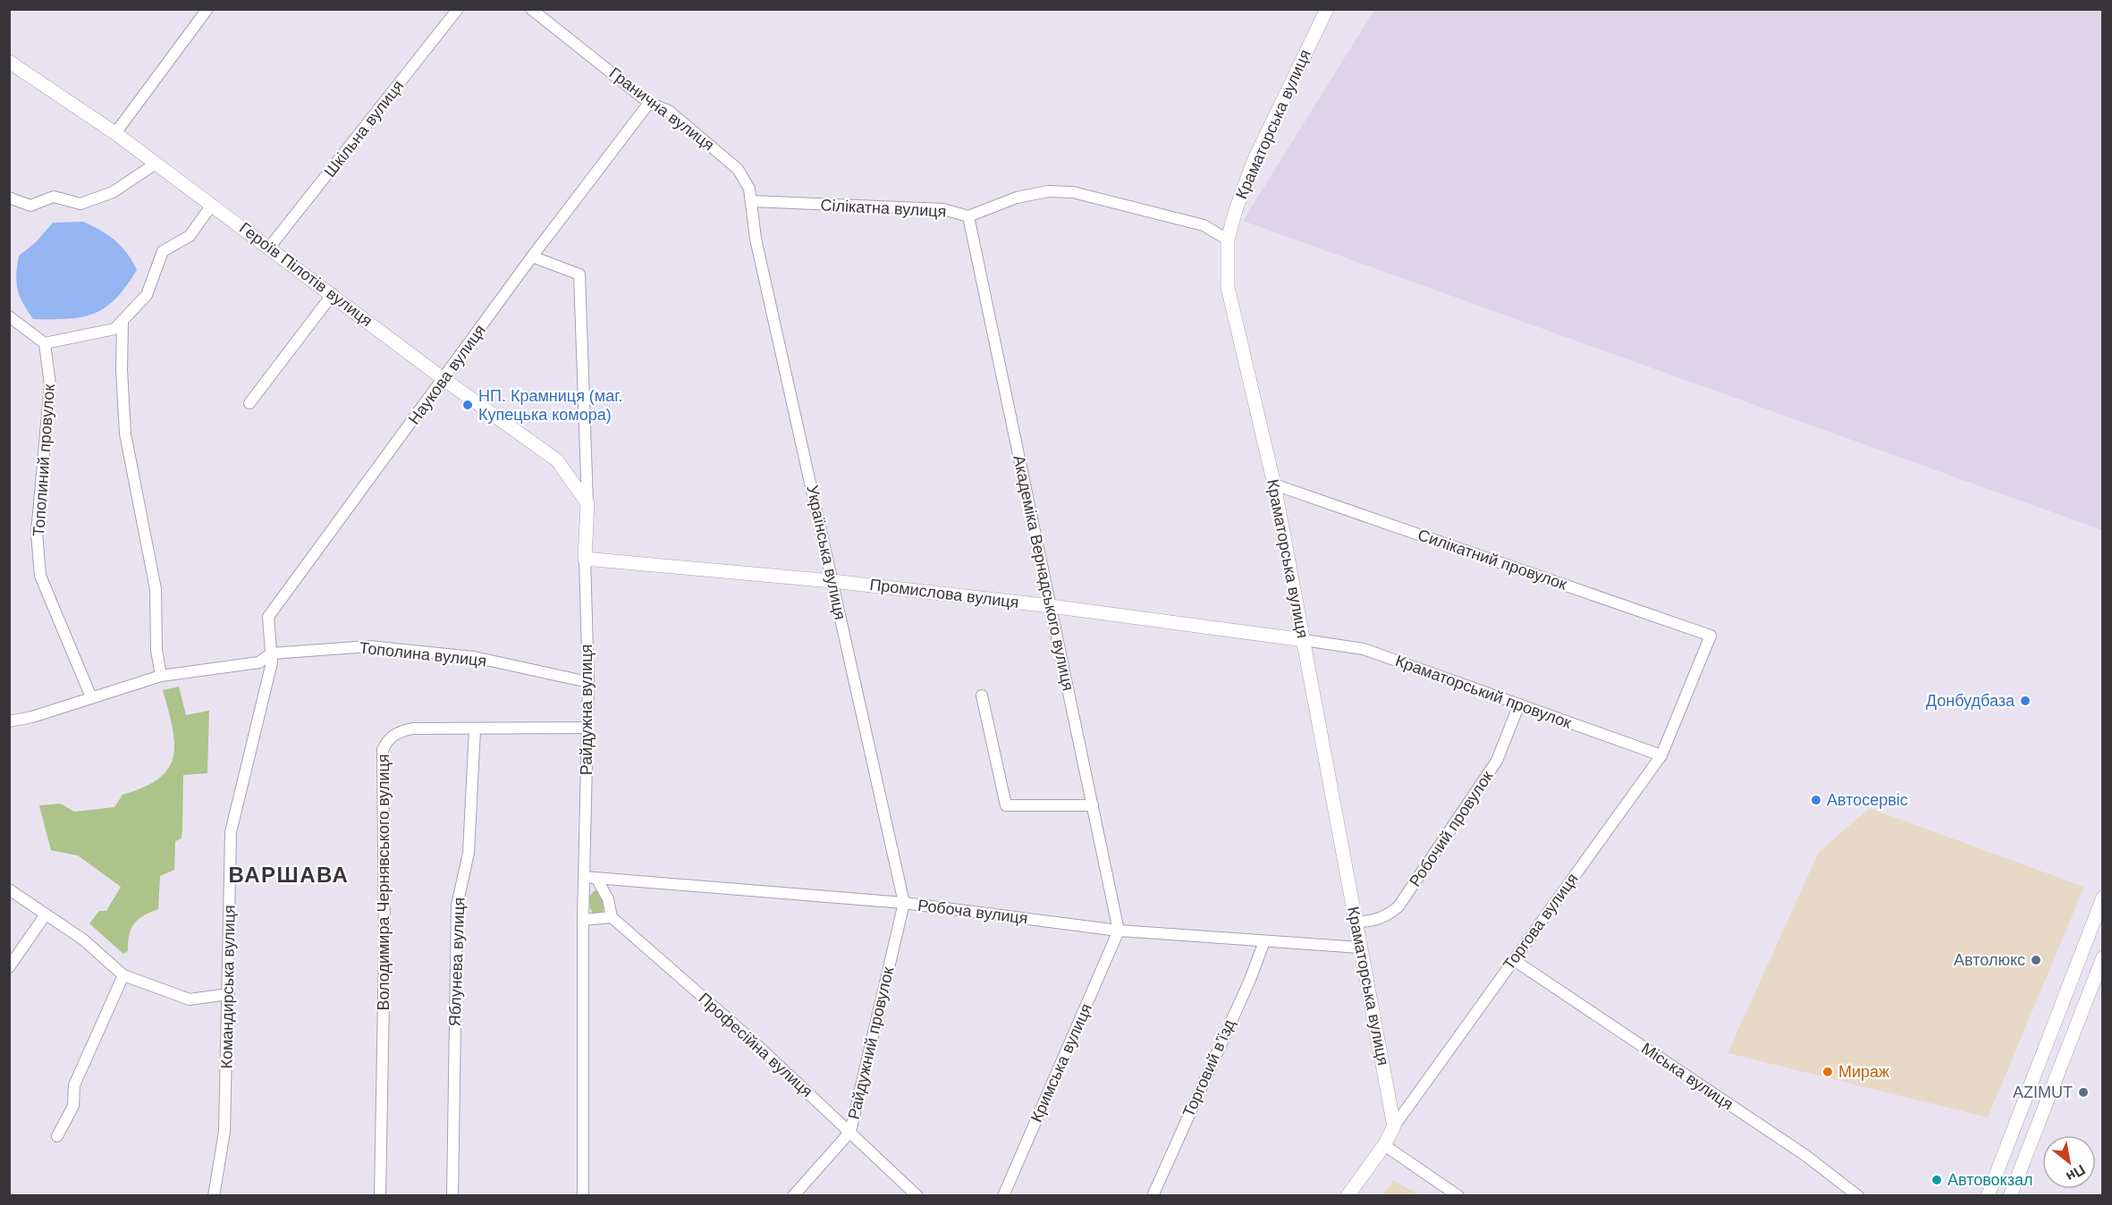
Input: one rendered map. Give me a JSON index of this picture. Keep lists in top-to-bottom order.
{
  "streets": {
    "street": [
      "Гранична вулиця",
      "Краматорська вулиця",
      "Шкільна вулиця",
      "Сілікатна вулиця",
      "Героїв Пілотів вулиця",
      "Наукова вулиця",
      "Тополиний провулок",
      "Українська вулиця",
      "Силікатний провулок",
      "Академіка Вернадського вулиця",
      "Промислова вулиця",
      "Тополина вулиця",
      "Краматорський провулок",
      "Райдужна вулиця",
      "Робочий провулок",
      "Володимира Чернявського вулиця",
      "Робоча вулиця",
      "Торгова вулиця",
      "Яблунева вулиця",
      "Командирська вулиця",
      "Райдужний провулок",
      "Професійна вулиця",
      "Кримська вулиця",
      "Торговий в’їзд",
      "Міська вулиця"
    ]
  },
  "crossings": [
    ["Гранична вулиця", "Сілікатна вулиця"],
    ["Гранична вулиця", "Наукова вулиця"],
    ["Гранична вулиця", "Українська вулиця"],
    ["Краматорська вулиця", "Сілікатна вулиця"],
    ["Краматорська вулиця", "Силікатний провулок"],
    ["Краматорська вулиця", "Промислова вулиця"],
    ["Краматорська вулиця", "Краматорський провулок"],
    ["Краматорська вулиця", "Робочий провулок"],
    ["Краматорська вулиця", "Робоча вулиця"],
    ["Краматорська вулиця", "Торгова вулиця"],
    ["Шкільна вулиця", "Героїв Пілотів вулиця"],
    ["Сілікатна вулиця", "Українська вулиця"],
    ["Сілікатна вулиця", "Академіка Вернадського вулиця"],
    ["Героїв Пілотів вулиця", "Наукова вулиця"],
    ["Героїв Пілотів вулиця", "Райдужна вулиця"],
    ["Наукова вулиця", "Тополина вулиця"],
    ["Наукова вулиця", "Райдужна вулиця"],
    ["Наукова вулиця", "Командирська вулиця"],
    ["Тополиний провулок", "Тополина вулиця"],
    ["Українська вулиця", "Промислова вулиця"],
    ["Українська вулиця", "Робоча вулиця"],
    ["Українська вулиця", "Райдужний провулок"],
    ["Силікатний провулок", "Торгова вулиця"],
    ["Академіка Вернадського вулиця", "Промислова вулиця"],
    ["Академіка Вернадського вулиця", "Робоча вулиця"],
    ["Академіка Вернадського вулиця", "Кримська вулиця"],
    ["Промислова вулиця", "Краматорський провулок"],
    ["Промислова вулиця", "Райдужна вулиця"],
    ["Тополина вулиця", "Райдужна вулиця"],
    ["Тополина вулиця", "Командирська вулиця"],
    ["Краматорський провулок", "Робочий провулок"],
    ["Краматорський провулок", "Торгова вулиця"],
    ["Райдужна вулиця", "Володимира Чернявського вулиця"],
    ["Райдужна вулиця", "Робоча вулиця"],
    ["Володимира Чернявського вулиця", "Яблунева вулиця"],
    ["Робоча вулиця", "Райдужний провулок"],
    ["Робоча вулиця", "Кримська вулиця"],
    ["Робоча вулиця", "Торговий в’їзд"],
    ["Торгова вулиця", "Міська вулиця"],
    ["Райдужний провулок", "Професійна вулиця"]
  ],
  "districts": ["ВАРШАВА"],
  "places": [
    "НП. Крамниця (маг. Купецька комора)",
    "Донбудбаза",
    "Автосервіс",
    "Автолюкс",
    "Мираж",
    "AZIMUT",
    "Автовокзал"
  ],
  "north": "bottom right"
}
